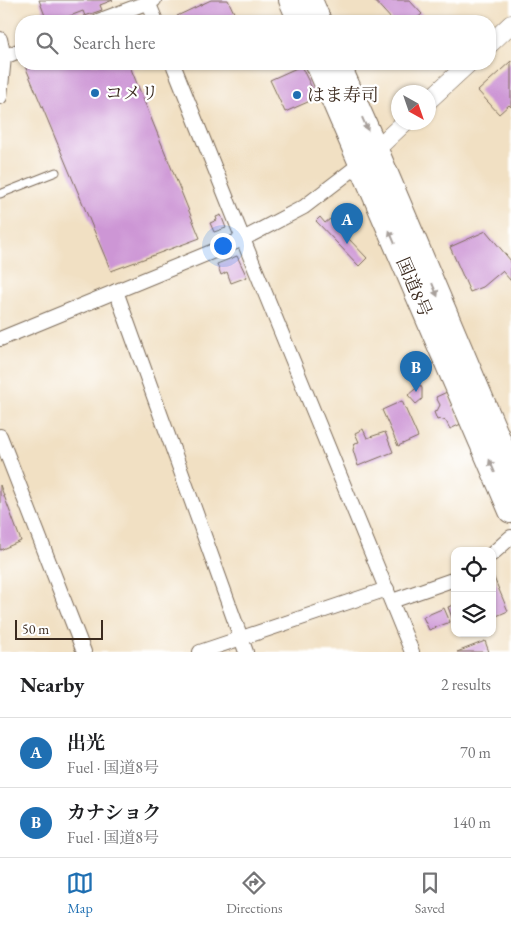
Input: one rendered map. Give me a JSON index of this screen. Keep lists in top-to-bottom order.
{
  "streets": {
    "highway": ["国道8号"]
  },
  "places": ["コメリ", "はま寿司"],
  "scale_bar": "50 m",
  "north": "bottom right",
  "page": {
    "search": "Search here",
    "pins": ["A", "B"],
    "scale": "50 m",
    "heading": ["Nearby", "2 results"],
    "list": [
      {
        "mark": "A",
        "name": "出光",
        "note": "Fuel · 国道8号",
        "value": "70 m"
      },
      {
        "mark": "B",
        "name": "カナショク",
        "note": "Fuel · 国道8号",
        "value": "140 m"
      }
    ],
    "nav": ["Map", "Directions", "Saved"]
  }
}
